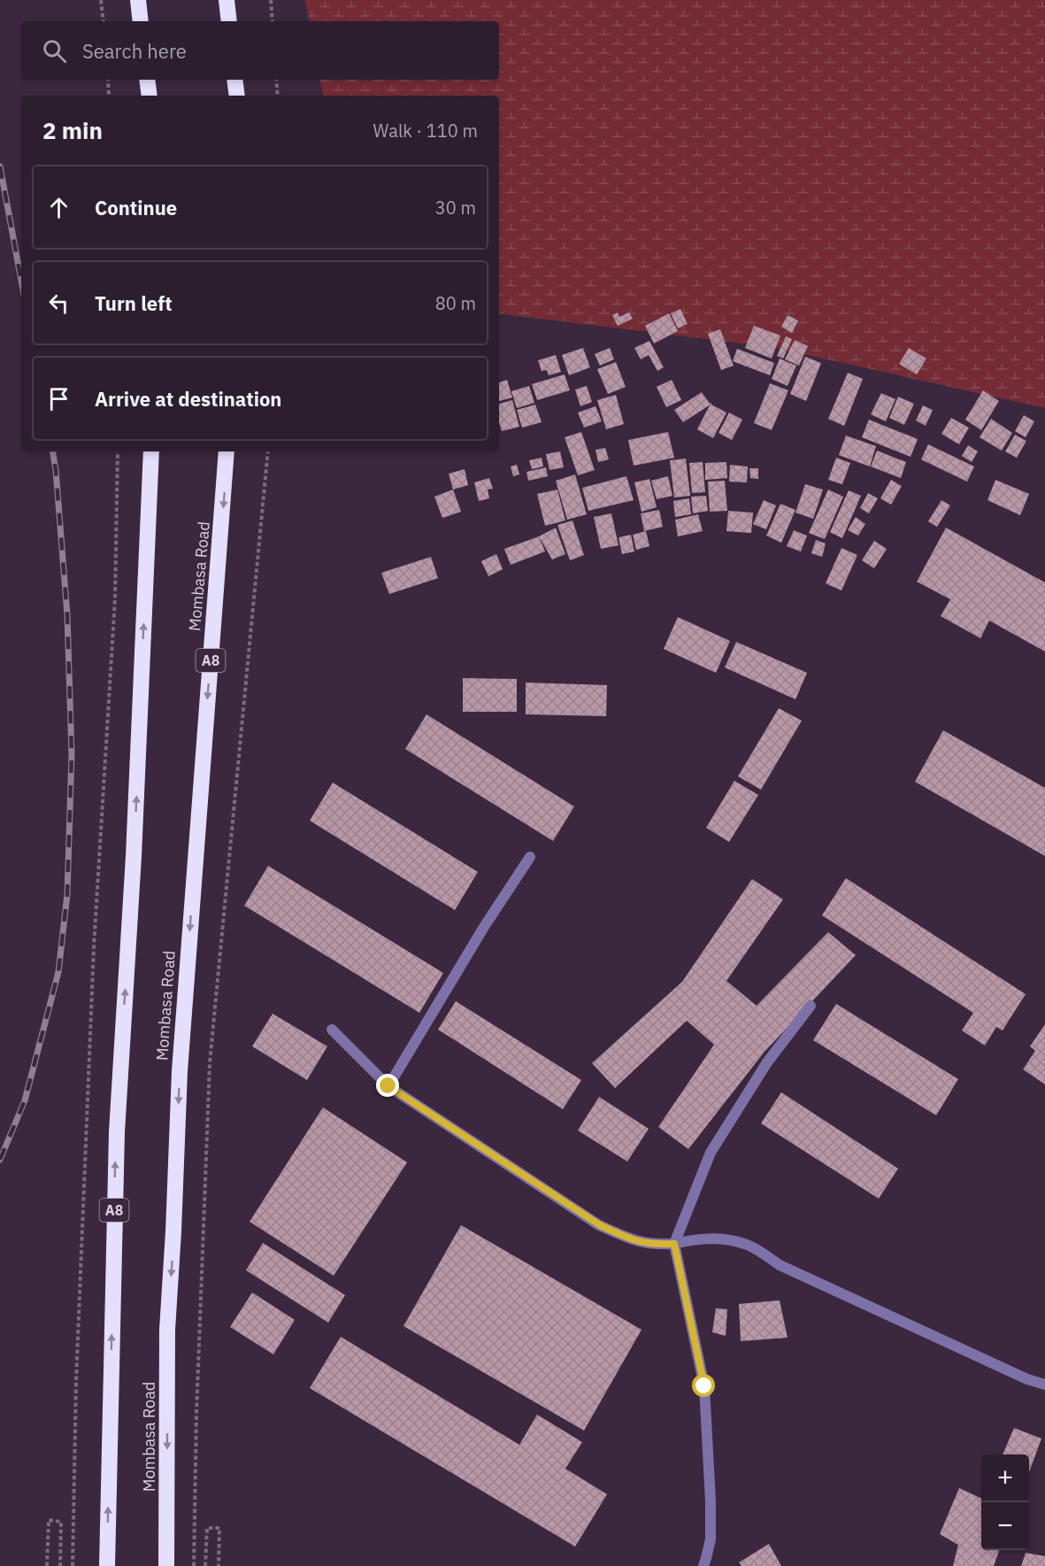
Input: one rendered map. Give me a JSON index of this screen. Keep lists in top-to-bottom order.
{
  "streets": {
    "highway": ["Mombasa Road", "A8"]
  },
  "page": {
    "search": "Search here",
    "heading": ["2 min", "Walk · 110 m"],
    "list": [
      ["Continue", "30 m"],
      ["Turn left", "80 m"],
      "Arrive at destination"
    ],
    "map_buttons": ["+", "−"]
  }
}
